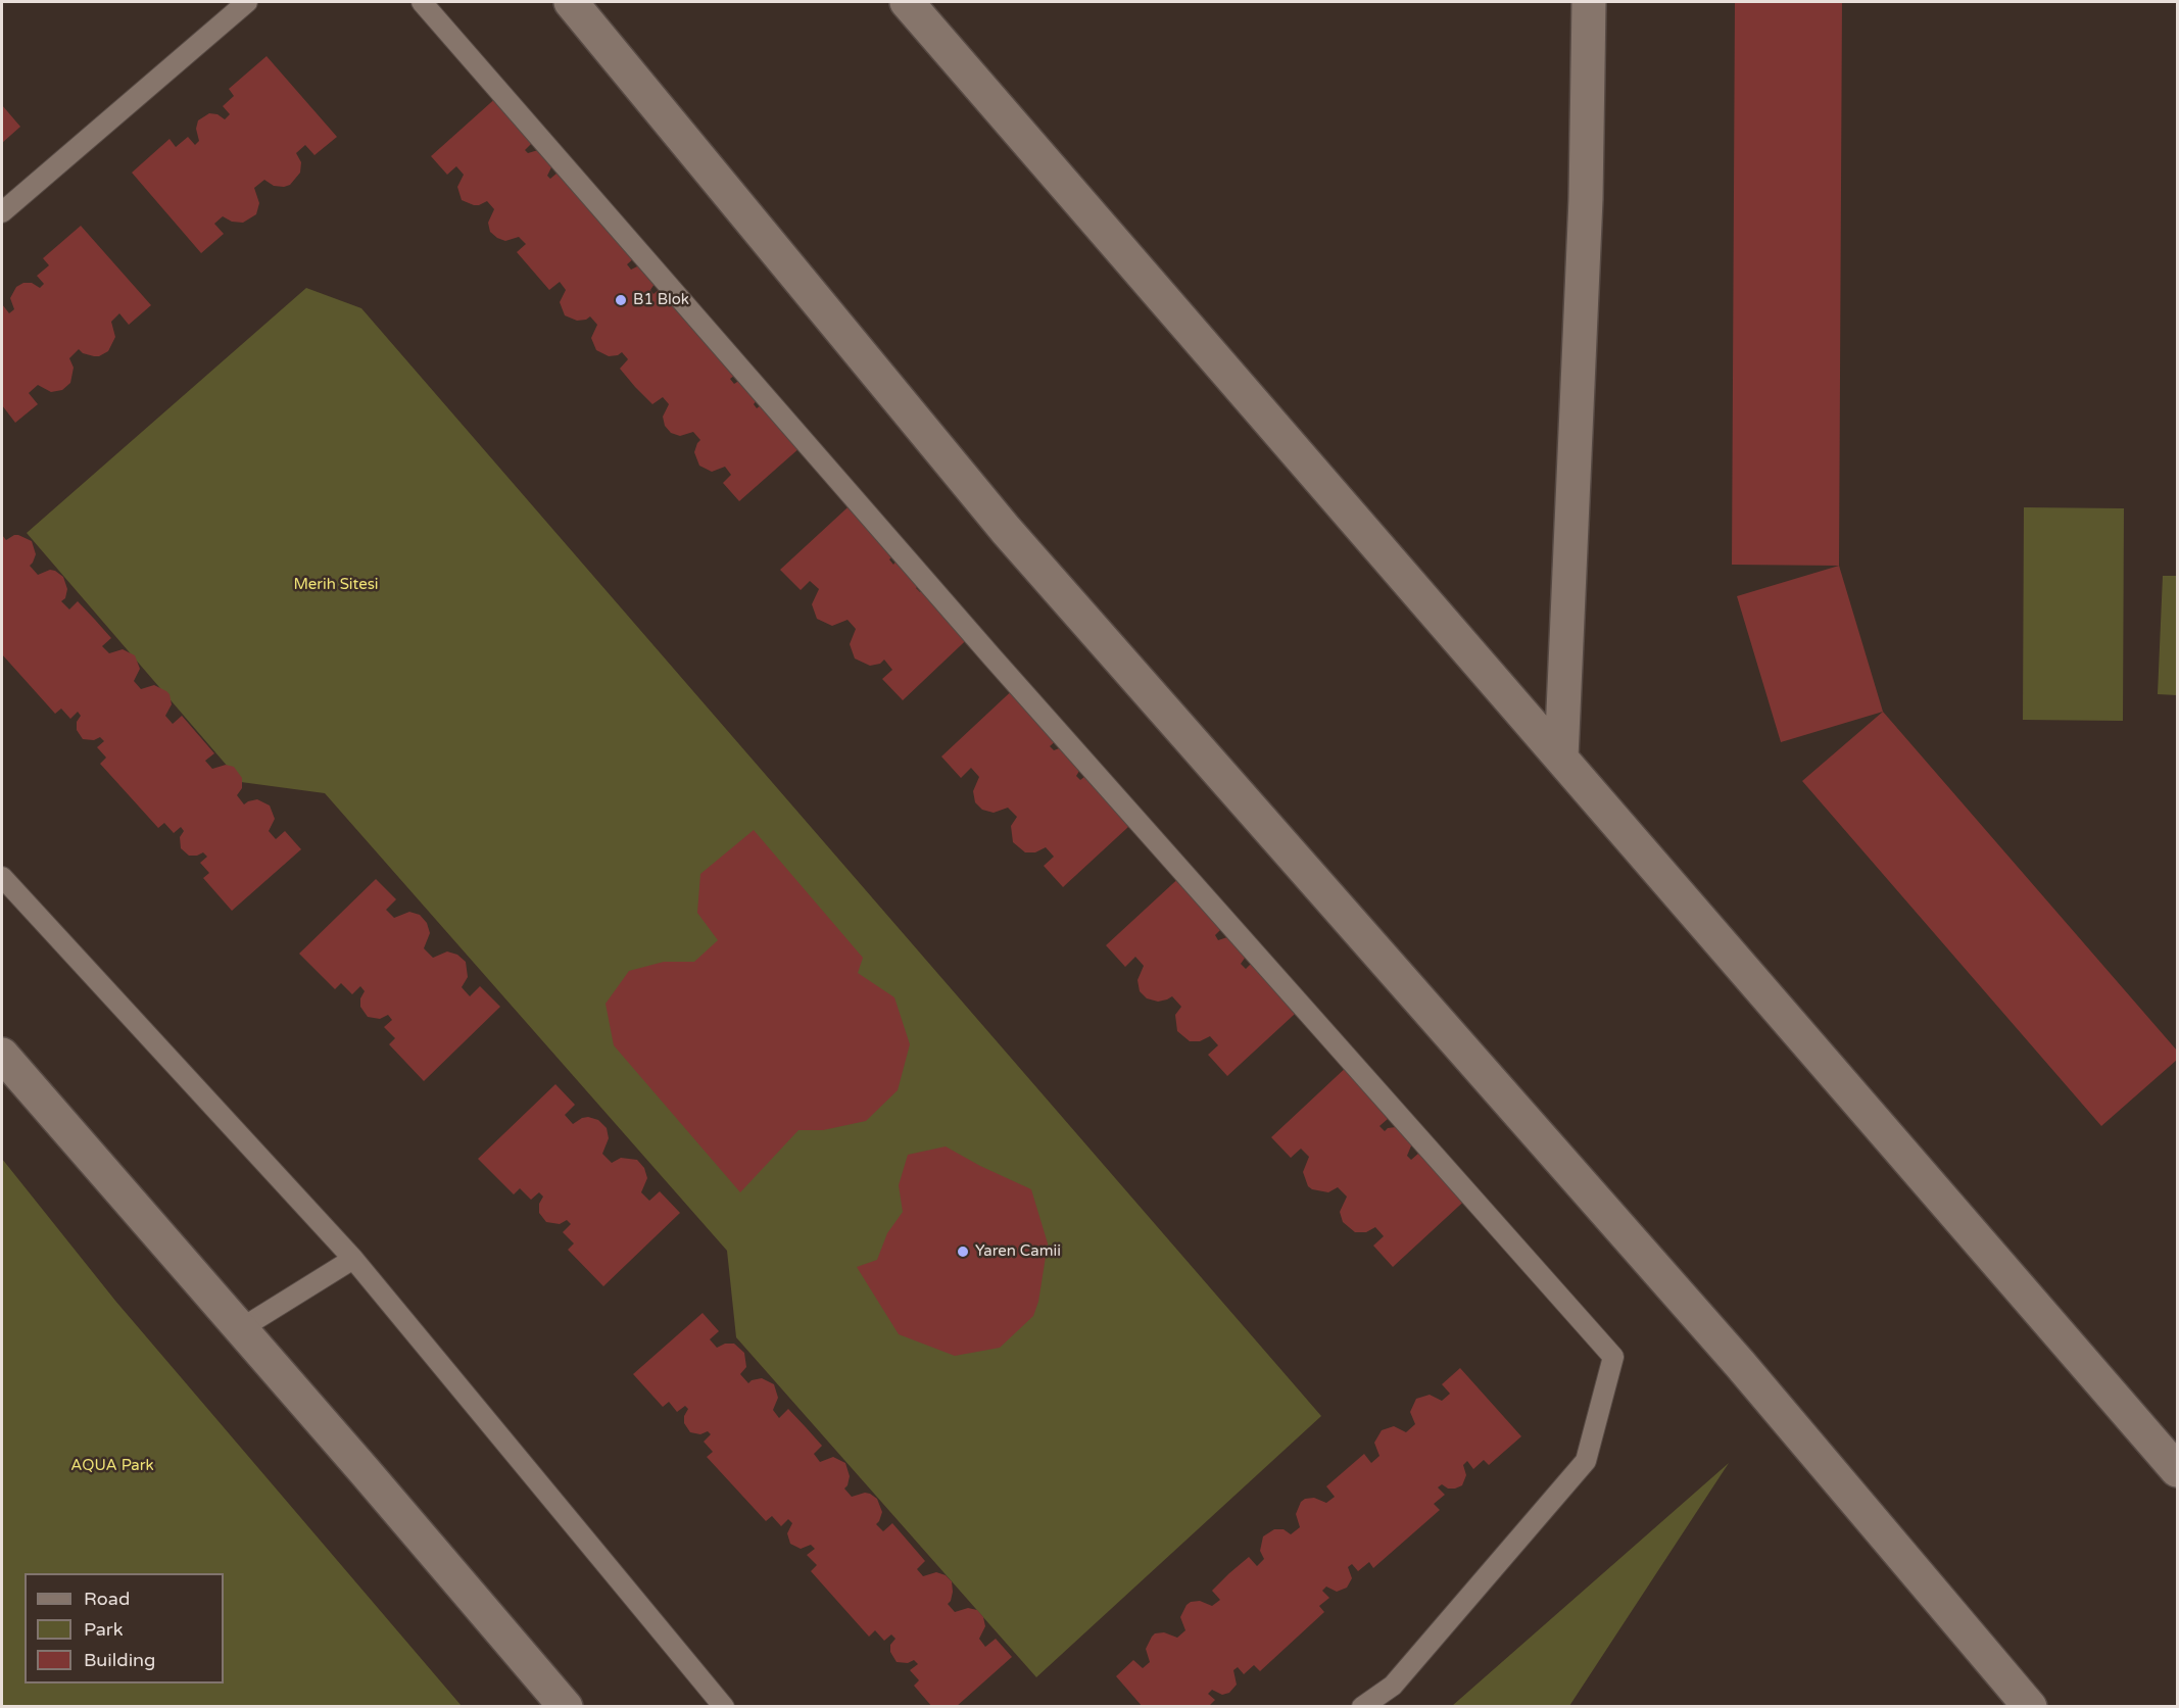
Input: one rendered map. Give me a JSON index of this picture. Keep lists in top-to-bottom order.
{
  "parks": ["Merih Sitesi", "AQUA Park"],
  "places": ["B1 Blok", "Yaren Camii"],
  "legend": ["Road", "Park", "Building"]
}
